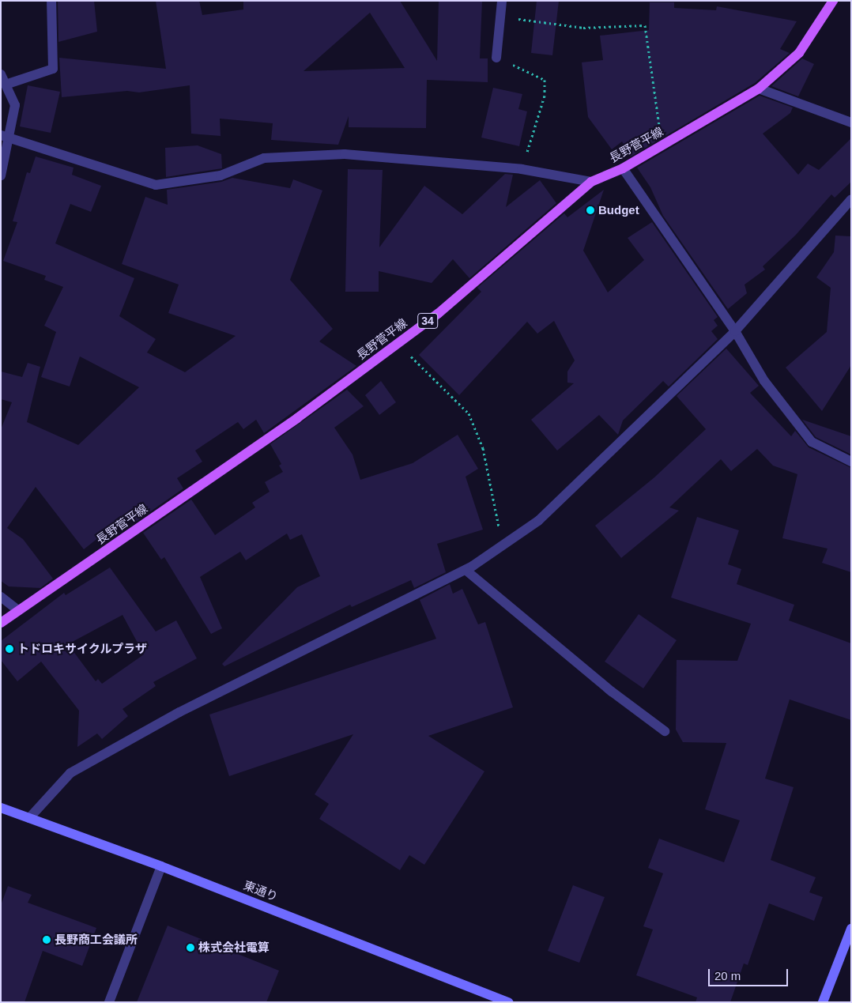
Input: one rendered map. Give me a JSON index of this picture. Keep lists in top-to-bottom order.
{
  "streets": {
    "main road": ["長野菅平線", "34"],
    "street": ["東通り"]
  },
  "places": [
    "Budget",
    "トドロキサイクルプラザ",
    "長野商工会議所",
    "株式会社電算"
  ],
  "scale_bar": "20 m"
}
